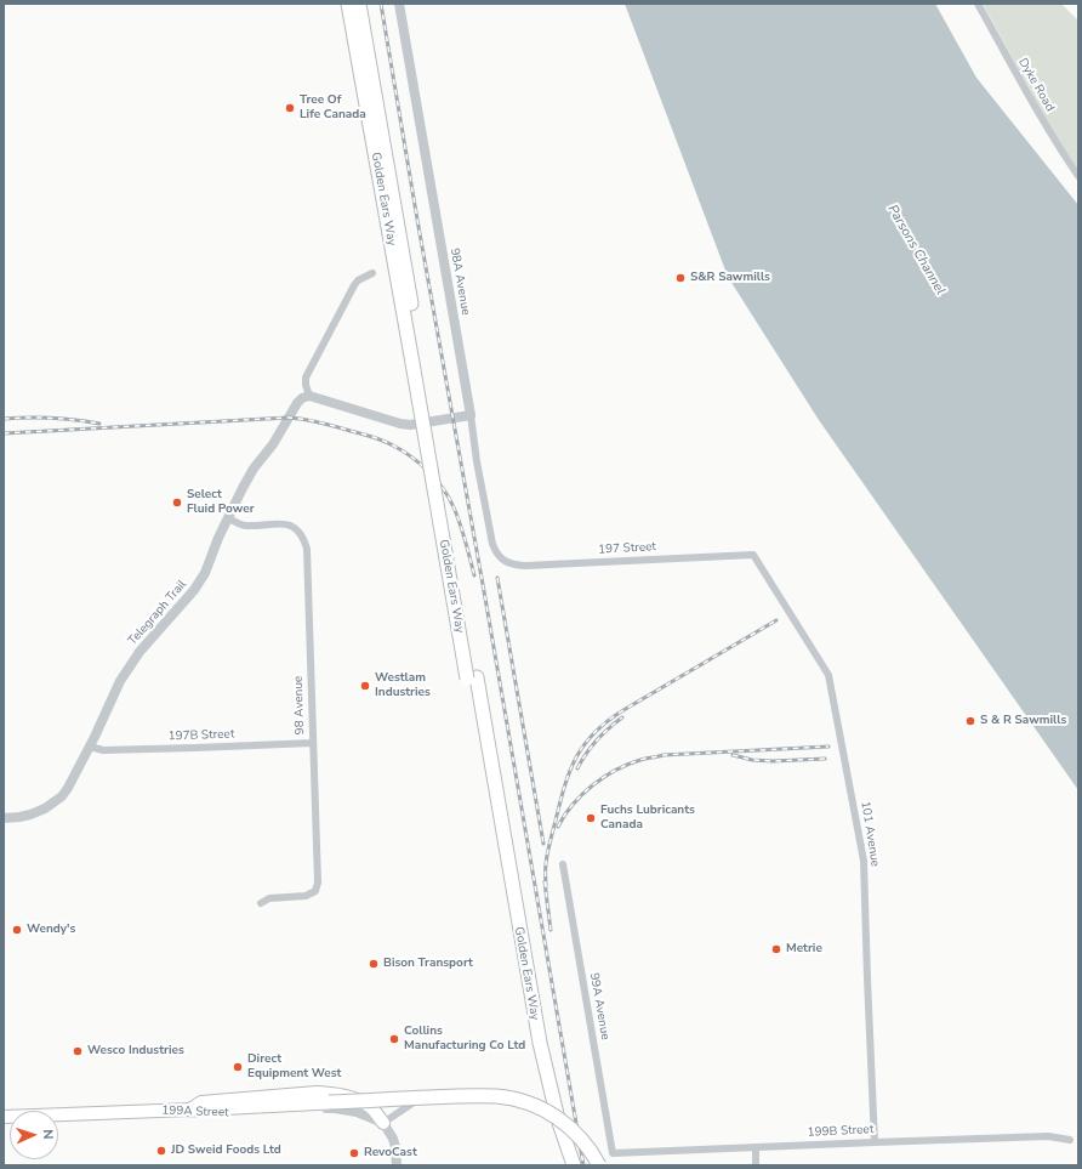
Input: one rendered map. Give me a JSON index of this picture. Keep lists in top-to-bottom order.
{
  "streets": {
    "highway": ["Golden Ears Way"],
    "main road": ["199A Street"],
    "street": [
      "Dyke Road",
      "98A Avenue",
      "197 Street",
      "Telegraph Trail",
      "98 Avenue",
      "197B Street",
      "101 Avenue",
      "99A Avenue",
      "199B Street"
    ]
  },
  "crossings": [
    ["98A Avenue", "197 Street"],
    ["197 Street", "101 Avenue"],
    ["Telegraph Trail", "98 Avenue"],
    ["Telegraph Trail", "197B Street"],
    ["98 Avenue", "197B Street"],
    ["101 Avenue", "199B Street"],
    ["99A Avenue", "199B Street"]
  ],
  "water": ["Parsons Channel"],
  "places": [
    "Tree Of Life Canada",
    "S&R Sawmills",
    "Select Fluid Power",
    "Westlam Industries",
    "S & R Sawmills",
    "Fuchs Lubricants Canada",
    "Wendy's",
    "Metrie",
    "Bison Transport",
    "Collins Manufacturing Co Ltd",
    "Wesco Industries",
    "Direct Equipment West",
    "JD Sweid Foods Ltd",
    "RevoCast"
  ],
  "north": "right"
}
